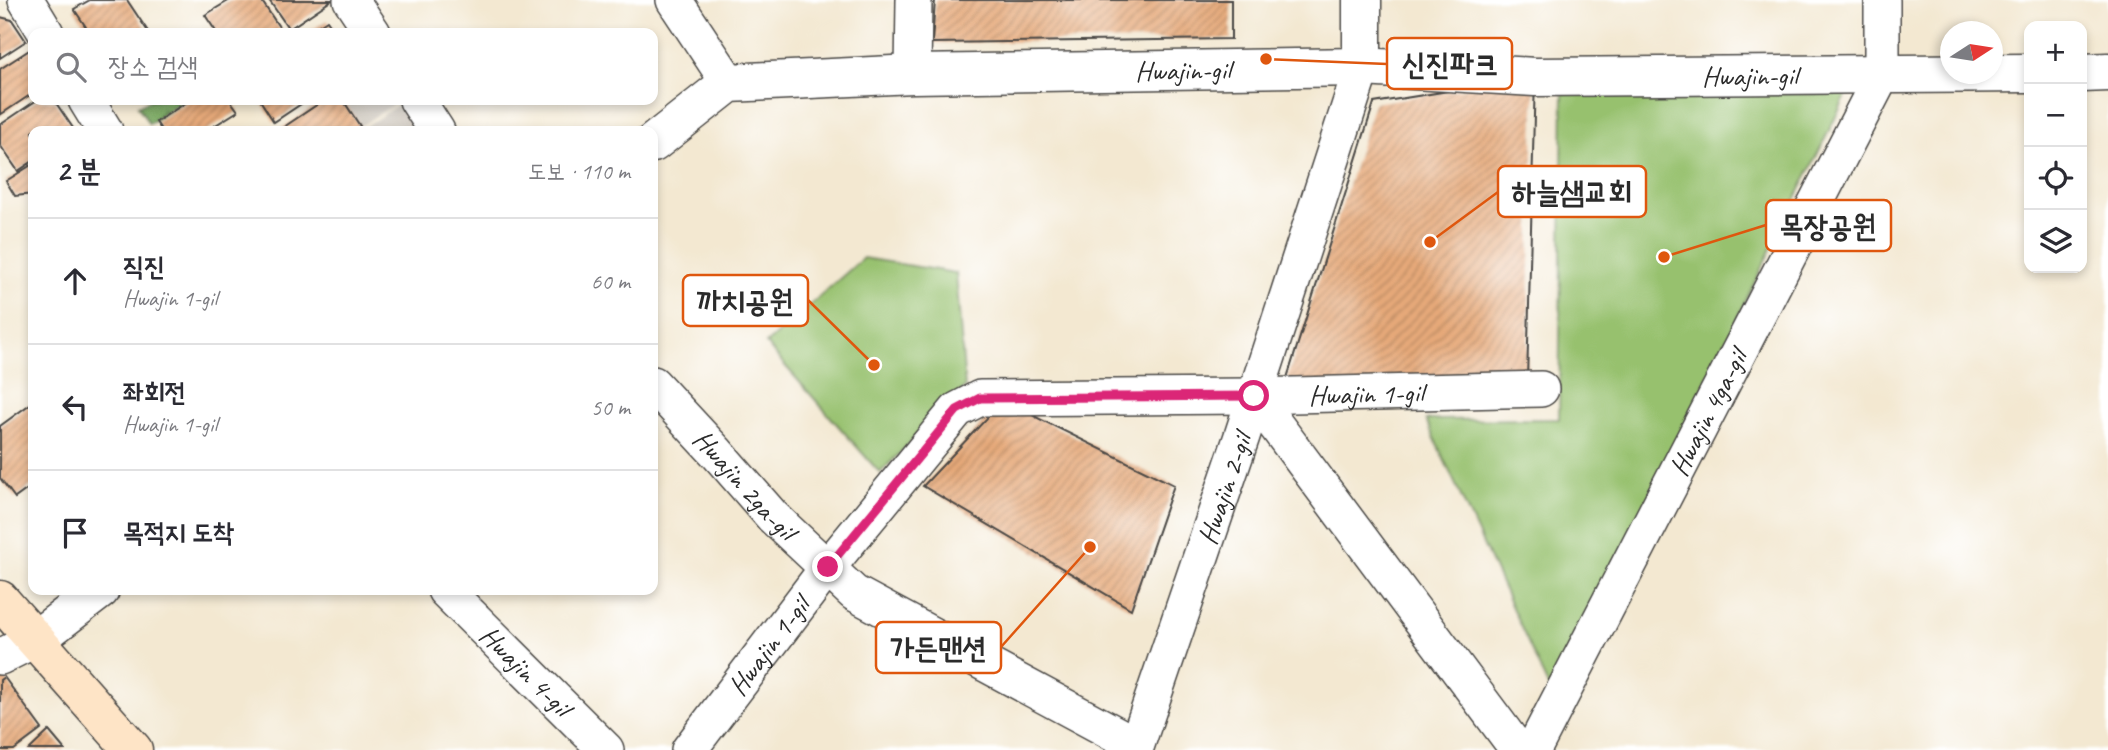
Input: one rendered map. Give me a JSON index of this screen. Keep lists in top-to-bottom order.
{
  "streets": {
    "street": [
      "Hwajin-gil",
      "Hwajin 1-gil",
      "Hwajin 4ga-gil",
      "Hwajin 2ga-gil",
      "Hwajin 2-gil",
      "Hwajin 4-gil"
    ]
  },
  "crossings": [
    ["Hwajin-gil", "Hwajin 4ga-gil"],
    ["Hwajin-gil", "Hwajin 2-gil"],
    ["Hwajin 1-gil", "Hwajin 2ga-gil"],
    ["Hwajin 1-gil", "Hwajin 2-gil"],
    ["Hwajin 2ga-gil", "Hwajin 2-gil"]
  ],
  "places": [
    "신진파크",
    "하늘샘교회",
    "목장공원",
    "까치공원",
    "가든맨션"
  ],
  "north": "right",
  "page": {
    "map_buttons": ["+", "−"],
    "search": "장소 검색",
    "heading": ["2 분", "도보 · 110 m"],
    "list": [
      ["직진", "Hwajin 1-gil", "60 m"],
      ["좌회전", "Hwajin 1-gil", "50 m"],
      "목적지 도착"
    ]
  }
}
